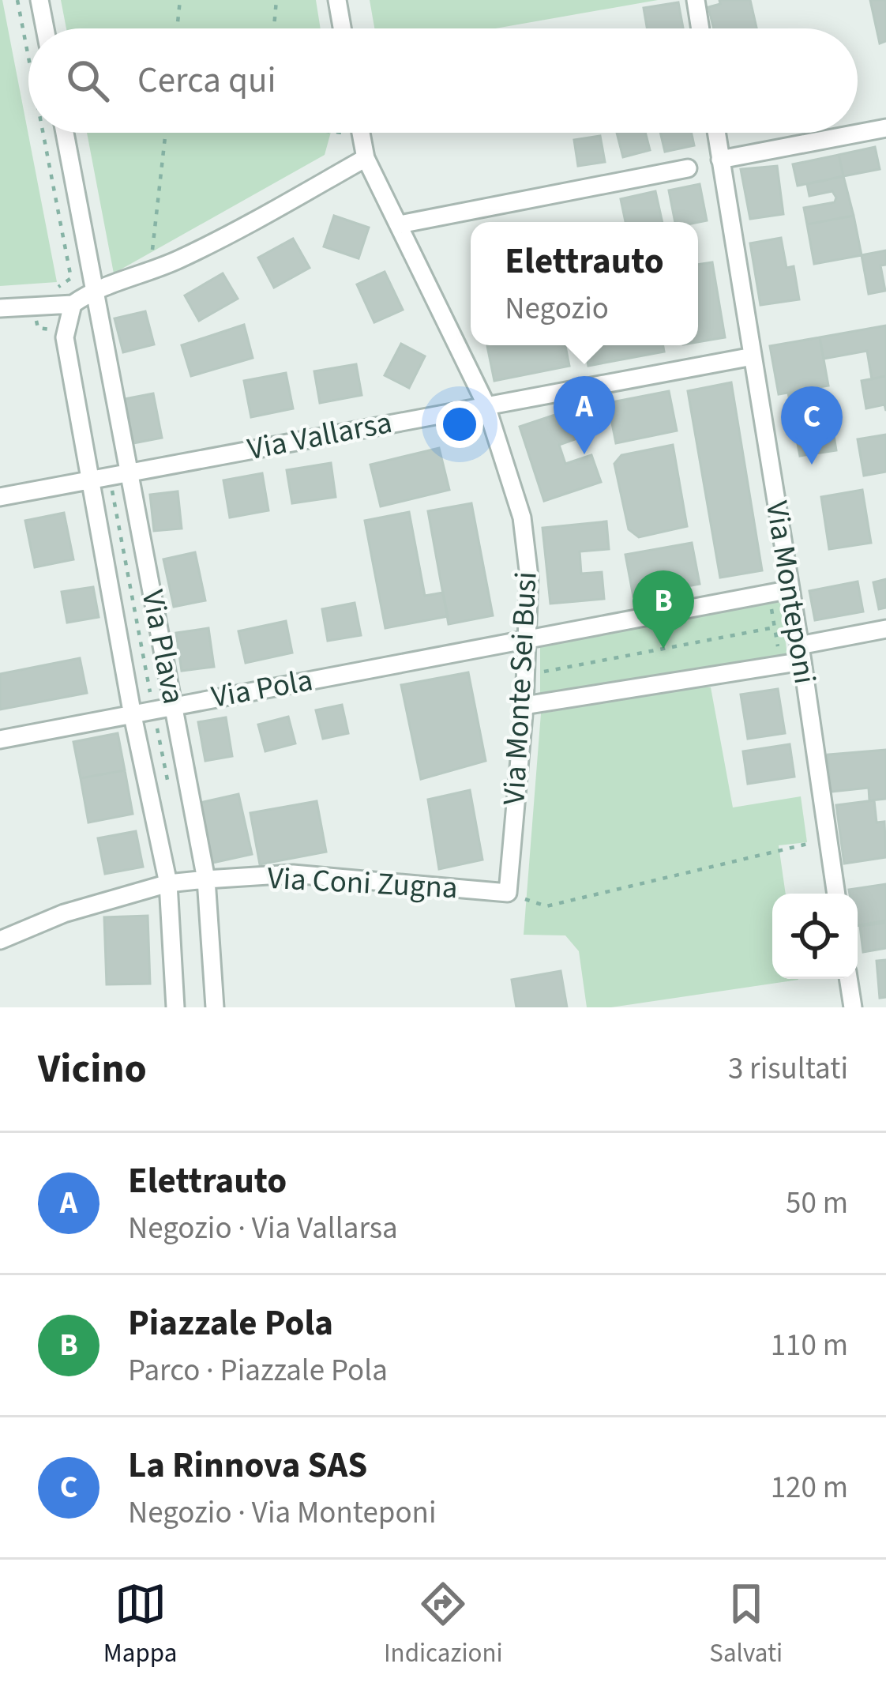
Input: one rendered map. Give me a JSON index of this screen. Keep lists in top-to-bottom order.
{
  "streets": {
    "street": [
      "Via Vallarsa",
      "Via Monteponi",
      "Via Plava",
      "Via Monte Sei Busi",
      "Via Pola",
      "Via Coni Zugna"
    ]
  },
  "crossings": [
    ["Via Vallarsa", "Via Monteponi"],
    ["Via Vallarsa", "Via Plava"],
    ["Via Vallarsa", "Via Monte Sei Busi"],
    ["Via Monteponi", "Via Pola"],
    ["Via Plava", "Via Pola"],
    ["Via Plava", "Via Coni Zugna"],
    ["Via Monte Sei Busi", "Via Pola"],
    ["Via Monte Sei Busi", "Via Coni Zugna"]
  ],
  "page": {
    "search": "Cerca qui",
    "popup": ["Elettrauto", "Negozio"],
    "pins": ["A", "C", "B"],
    "heading": ["Vicino", "3 risultati"],
    "list": [
      {
        "mark": "A",
        "name": "Elettrauto",
        "note": "Negozio · Via Vallarsa",
        "value": "50 m"
      },
      {
        "mark": "B",
        "name": "Piazzale Pola",
        "note": "Parco · Piazzale Pola",
        "value": "110 m"
      },
      {
        "mark": "C",
        "name": "La Rinnova SAS",
        "note": "Negozio · Via Monteponi",
        "value": "120 m"
      }
    ],
    "nav": ["Mappa", "Indicazioni", "Salvati"]
  }
}
